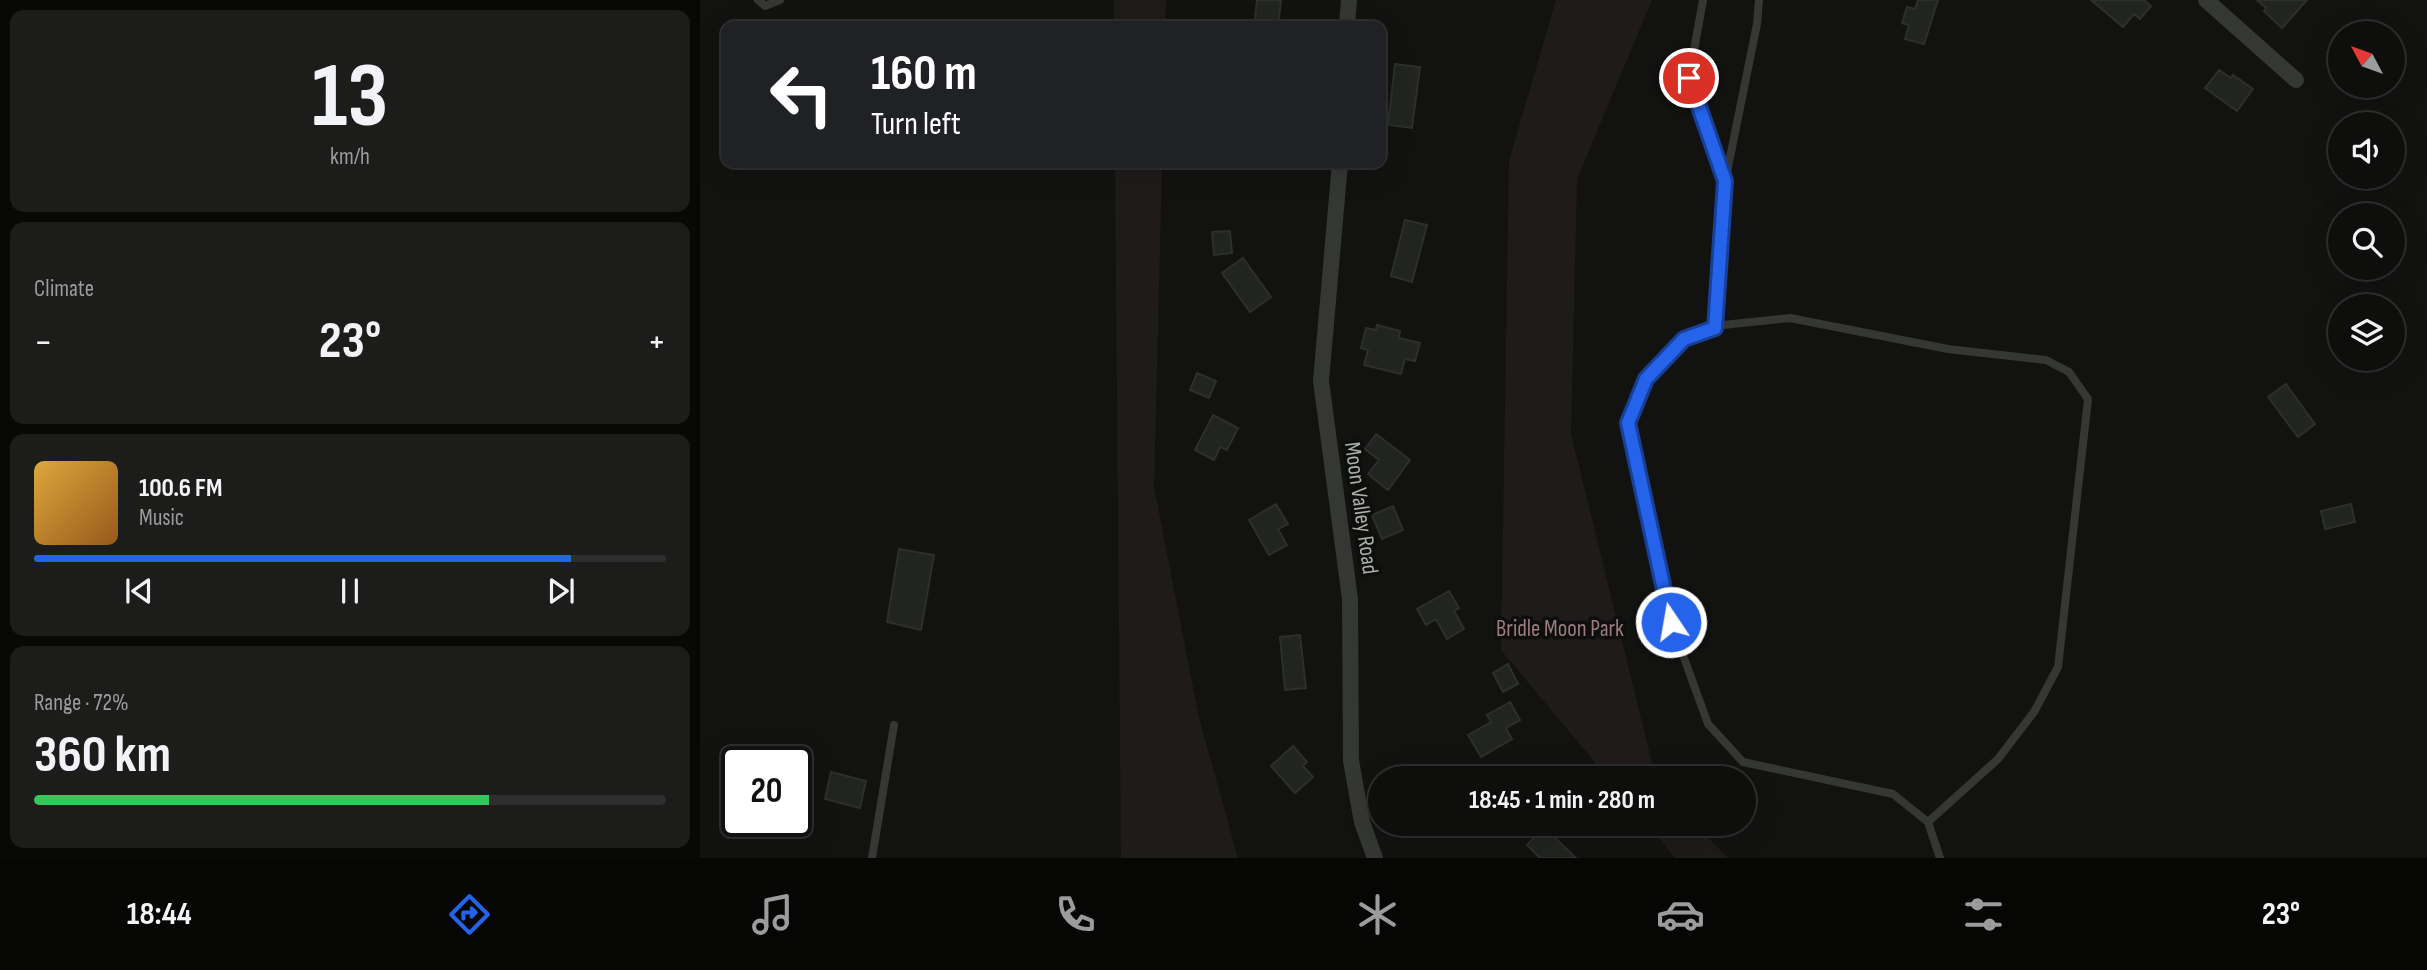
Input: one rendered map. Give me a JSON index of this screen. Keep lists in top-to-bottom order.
{
  "streets": {
    "street": ["Moon Valley Road"]
  },
  "parks": ["Bridle Moon Park"],
  "north": "top left",
  "page": {
    "tile": [
      ["13", "km/h"],
      "Climate",
      ["Range · 72%", "360 km"]
    ],
    "turn": ["160 m", "Turn left"],
    "heat": ["−", "23°", "+"],
    "song": ["100.6 FM", "Music"],
    "limit": "20",
    "trip": "18:45 · 1 min · 280 m",
    "tabs": ["18:44", "23°"]
  }
}
